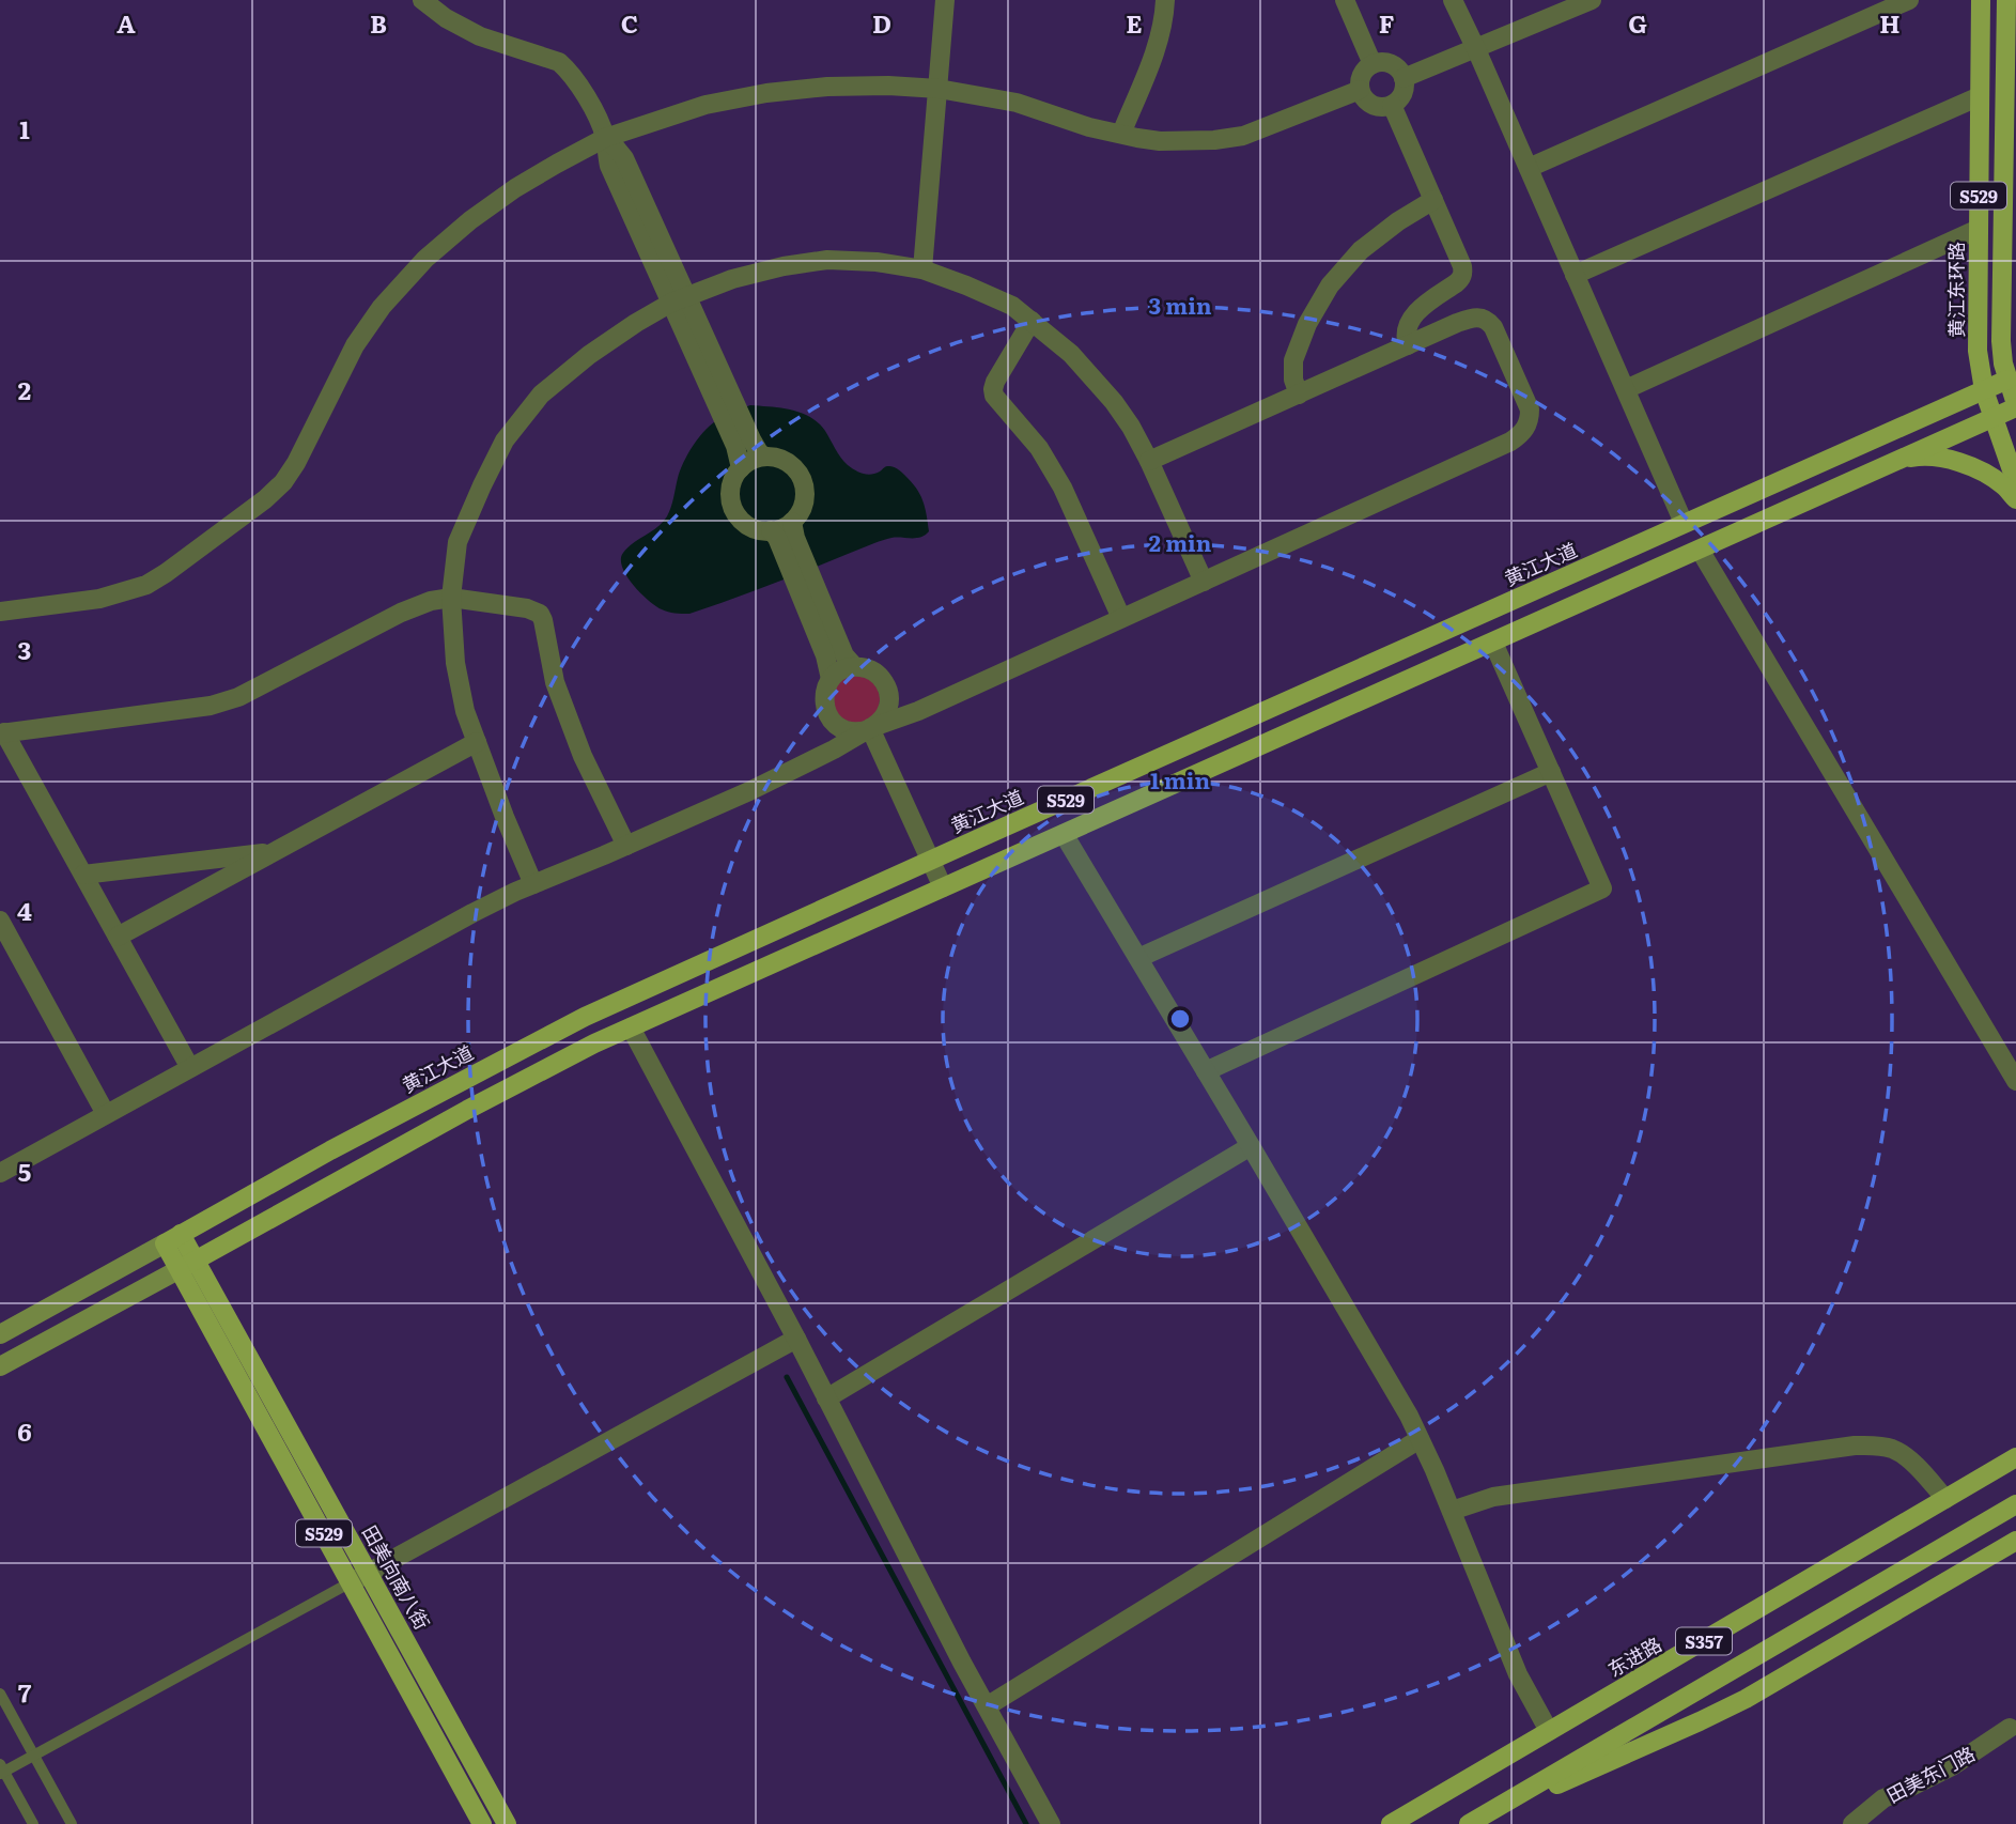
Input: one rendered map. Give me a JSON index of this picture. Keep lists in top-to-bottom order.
{
  "streets": {
    "main road": [
      "S529",
      "黄江东环路",
      "黄江大道",
      "田美向南八街",
      "S357",
      "东进路"
    ],
    "street": ["田美东门路"]
  },
  "crossings": [
    ["S529", "黄江东环路"],
    ["S529", "黄江大道"],
    ["S529", "田美向南八街"],
    ["黄江东环路", "黄江大道"],
    ["黄江大道", "田美向南八街"]
  ],
  "grid": {
    "columns": [
      "A",
      "B",
      "C",
      "D",
      "E",
      "F",
      "G",
      "H"
    ],
    "rows": [
      "1",
      "2",
      "3",
      "4",
      "5",
      "6",
      "7"
    ]
  },
  "rings": ["3 min", "2 min", "1 min"]
}
